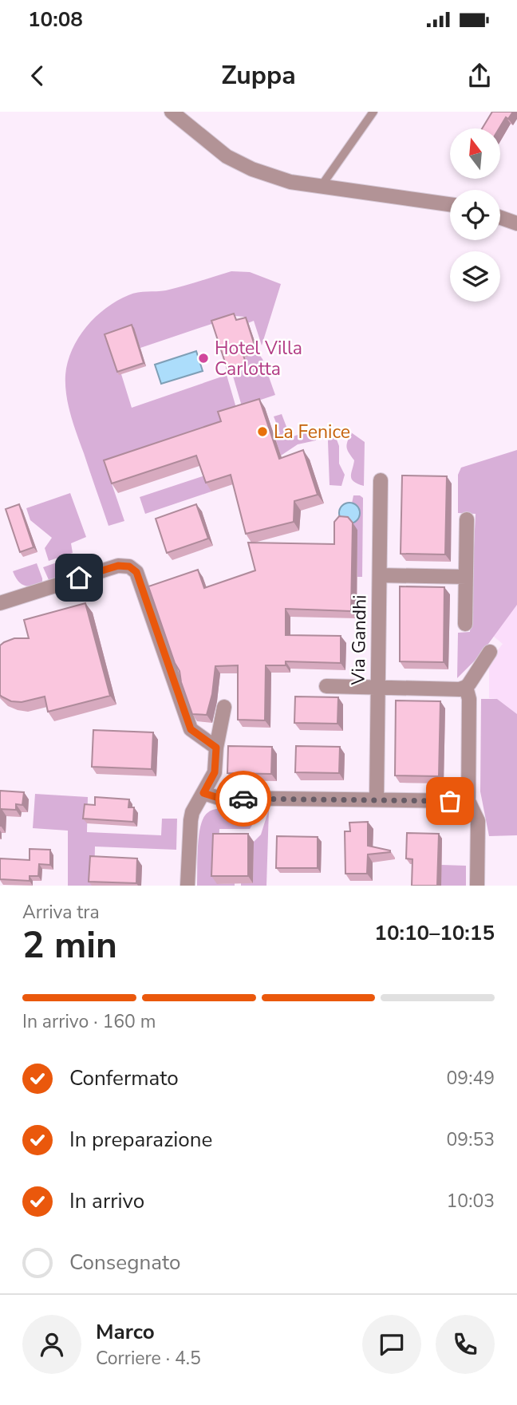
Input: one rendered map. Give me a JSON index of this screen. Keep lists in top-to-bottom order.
{
  "streets": {
    "street": ["Via Gandhi"]
  },
  "places": ["Hotel Villa Carlotta", "La Fenice"],
  "north": "top",
  "page": {
    "status": "10:08",
    "header": "Zuppa",
    "heading": ["2 min", "Arriva tra", "10:10–10:15"],
    "panel": ["Marco", "Corriere · 4.5"],
    "bar": "In arrivo · 160 m",
    "list": [
      ["Confermato", "09:49"],
      ["In preparazione", "09:53"],
      ["In arrivo", "10:03"],
      "Consegnato"
    ]
  }
}
